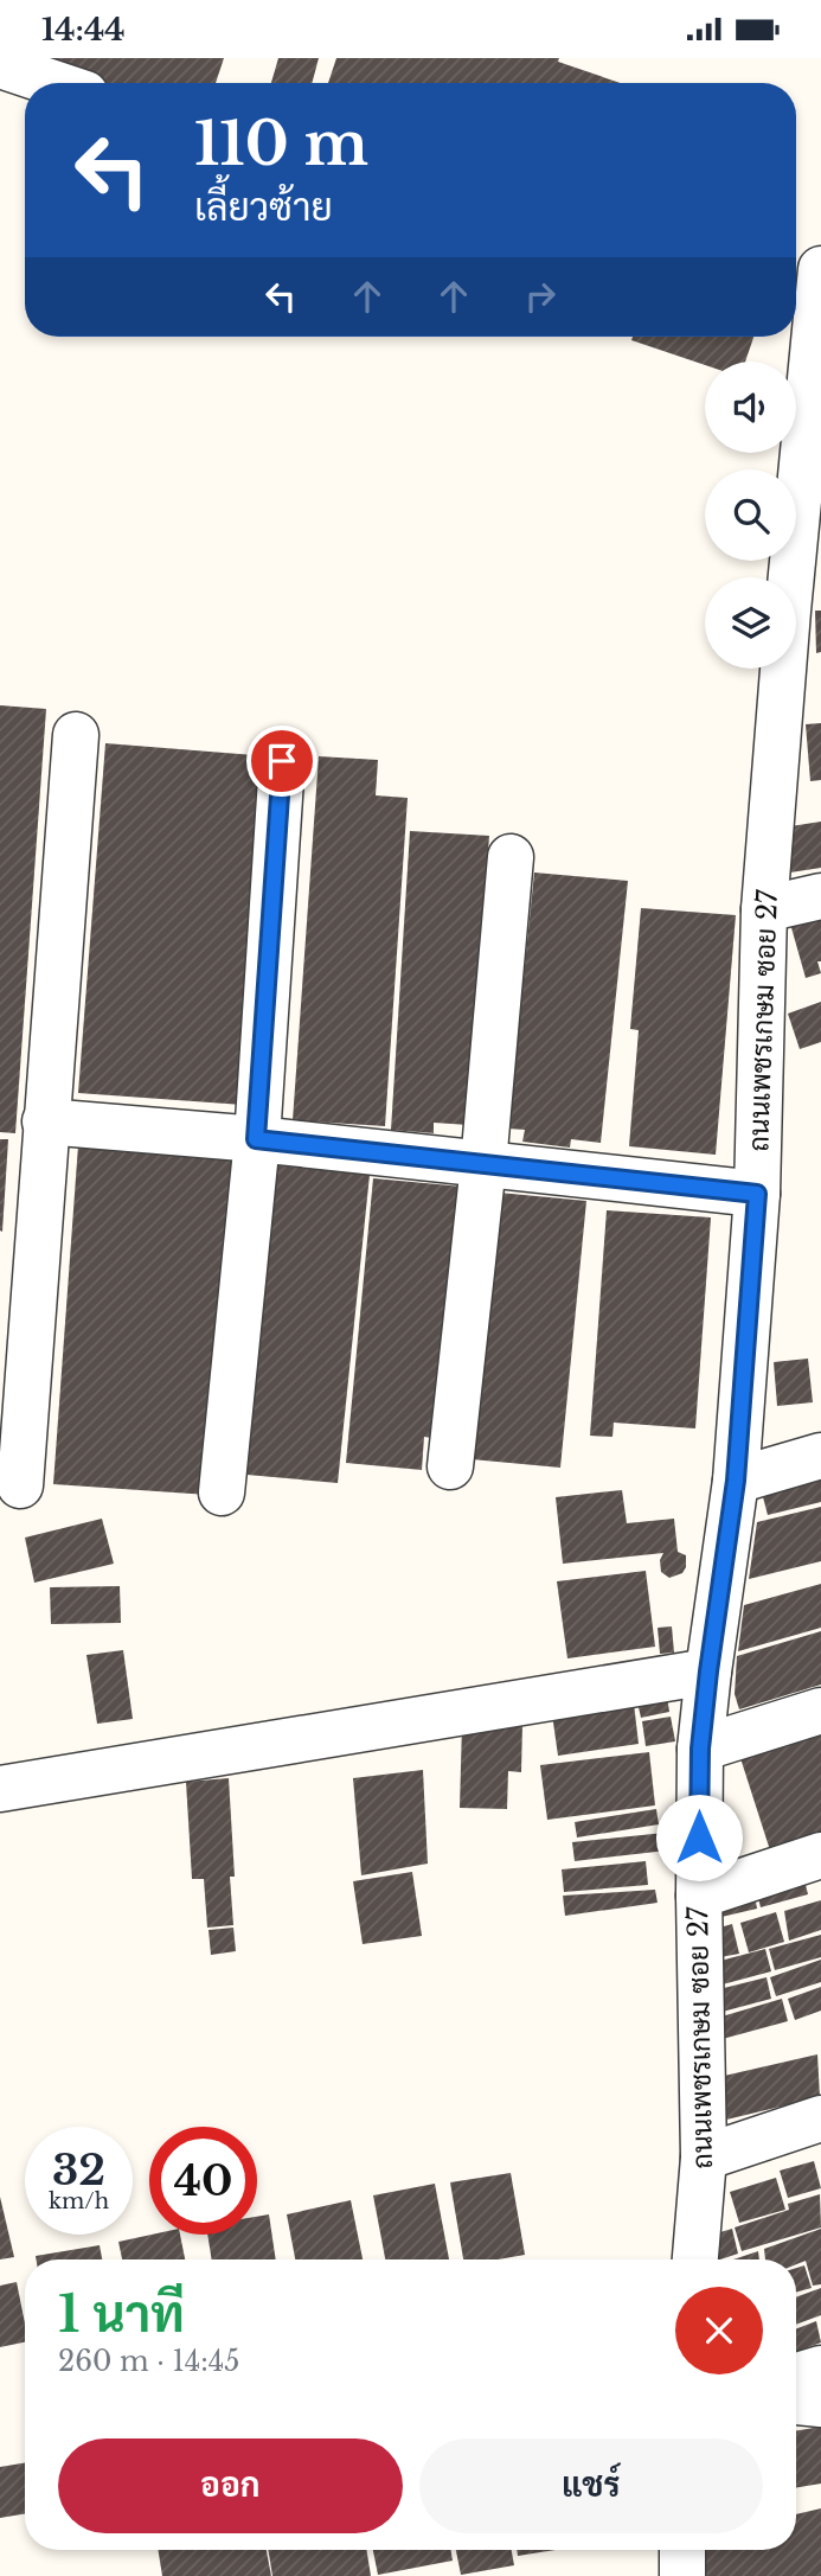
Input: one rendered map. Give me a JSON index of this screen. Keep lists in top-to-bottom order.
{
  "streets": {
    "street": ["ถนนเพชรเกษม ซอย 27"]
  },
  "page": {
    "status": "14:44",
    "turn": ["110 m", "เลี้ยวซ้าย"],
    "speed": "32 km/h",
    "limit": "40",
    "heading": ["1 นาที", "260 m · 14:45"],
    "buttons": ["ออก", "แชร์"]
  }
}
